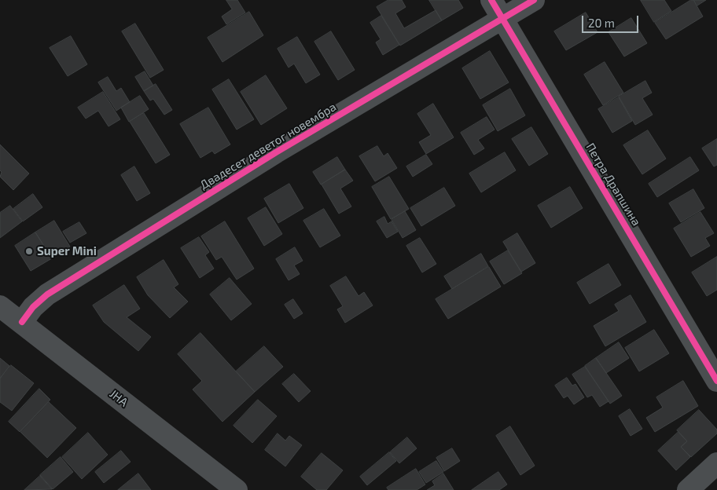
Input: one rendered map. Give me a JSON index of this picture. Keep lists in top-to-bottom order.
{
  "streets": {
    "street": ["Двадесет деветог новембра", "Петра Драпшина", "ЈНА"]
  },
  "crossings": [
    ["Двадесет деветог новембра", "Петра Драпшина"],
    ["Двадесет деветог новембра", "ЈНА"]
  ],
  "places": ["Super Mini"],
  "scale_bar": "20 m"
}
